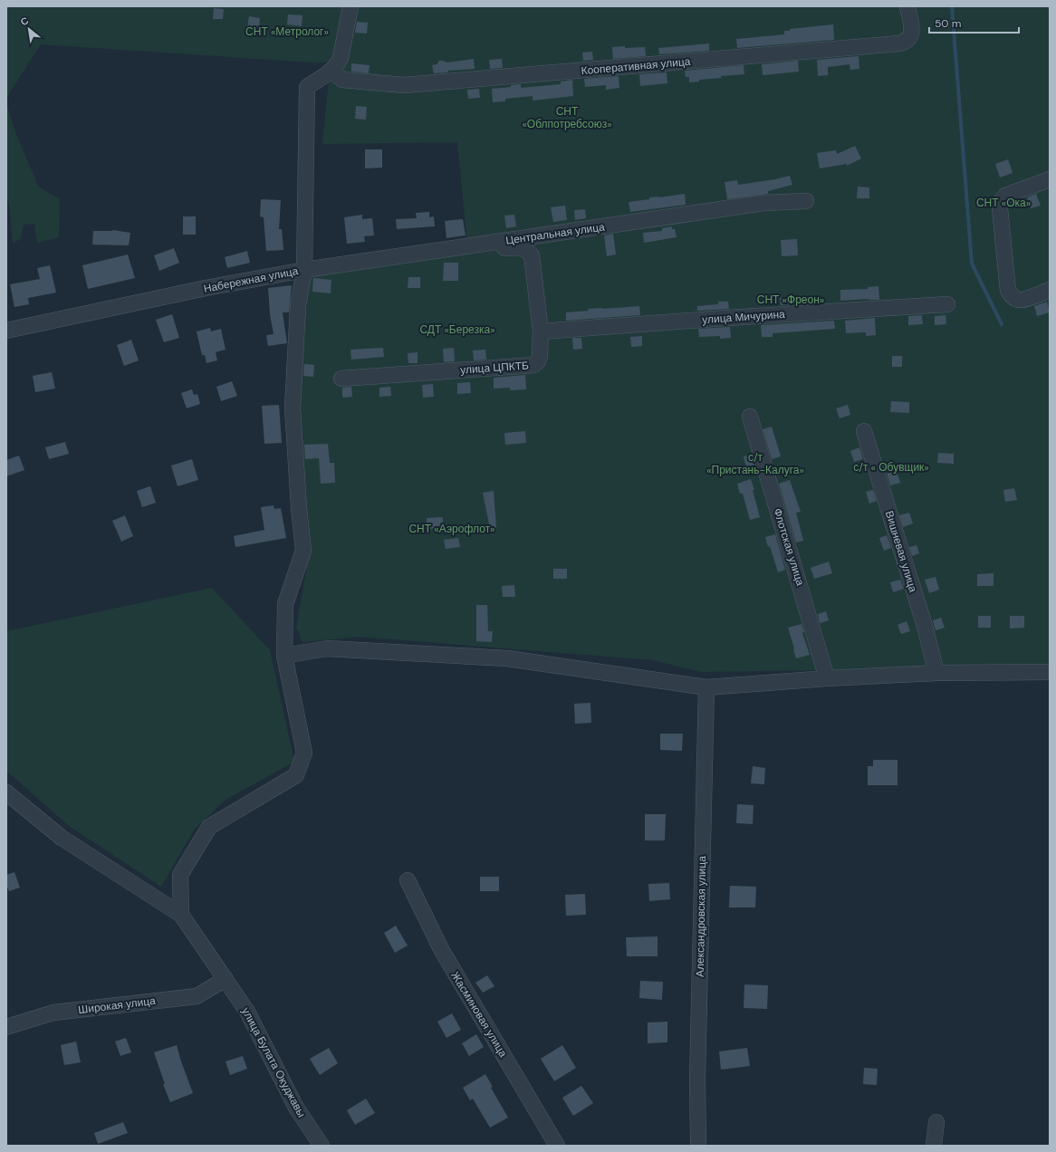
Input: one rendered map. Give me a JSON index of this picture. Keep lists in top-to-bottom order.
{
  "streets": {
    "street": [
      "Кооперативная улица",
      "Центральная улица",
      "Набережная улица",
      "улица Мичурина",
      "улица ЦПКТБ",
      "Флотская улица",
      "Вишневая улица",
      "Александровская улица",
      "Широкая улица",
      "Жасминовая улица",
      "улица Булата Окуджавы"
    ]
  },
  "crossings": [
    ["Кооперативная улица", "Набережная улица"],
    ["Центральная улица", "Набережная улица"],
    ["Центральная улица", "улица ЦПКТБ"],
    ["улица Мичурина", "улица ЦПКТБ"],
    ["Широкая улица", "улица Булата Окуджавы"]
  ],
  "parks": [
    "СНТ «Метролог»",
    "СНТ «Облпотребсоюз»",
    "СНТ «Ока»",
    "СНТ «Фреон»",
    "СДТ «Березка»",
    "с/т «Пристань-Калуга»",
    "с/т « Обувщик»",
    "СНТ «Аэрофлот»"
  ],
  "scale_bar": "50 m",
  "north": "top left"
}
